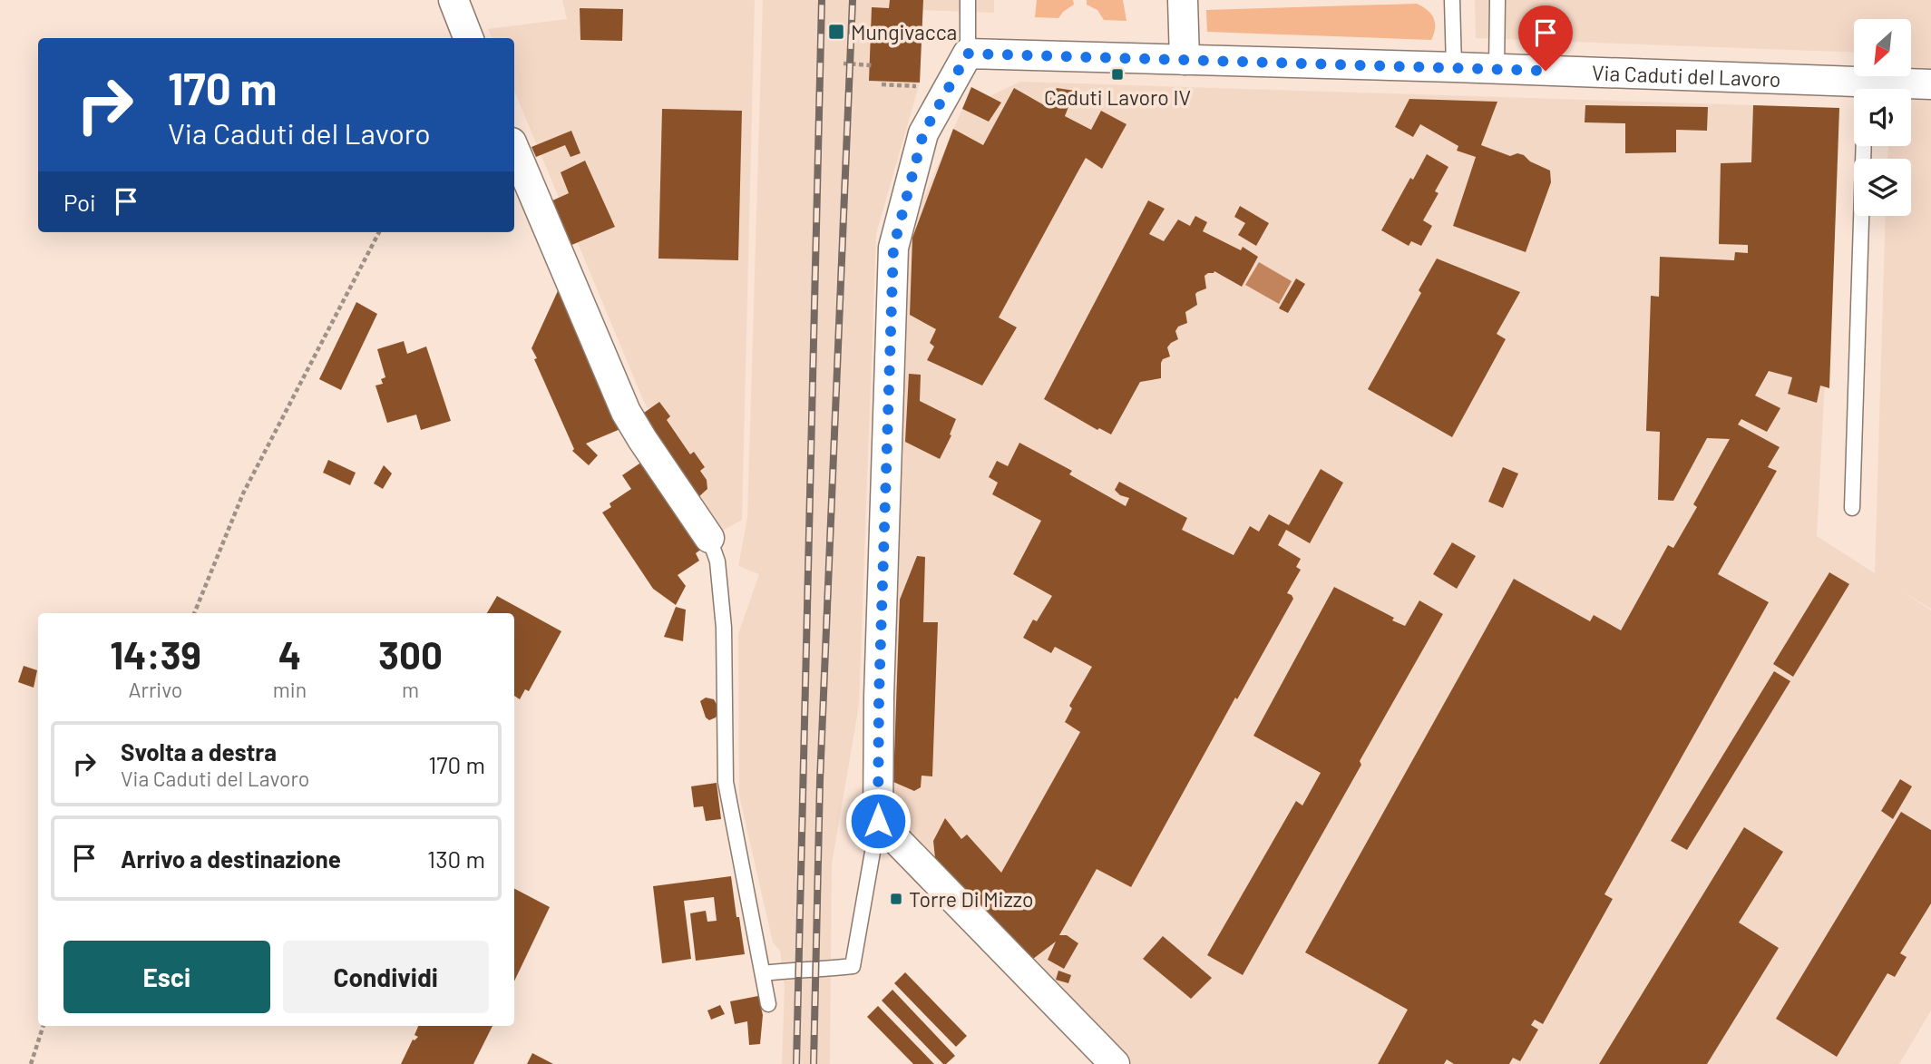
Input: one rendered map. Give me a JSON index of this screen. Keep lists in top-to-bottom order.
{
  "streets": {
    "street": ["Via Caduti del Lavoro"]
  },
  "places": {
    "transit": ["Mungivacca", "Caduti Lavoro IV", "Torre Di Mizzo"]
  },
  "north": "bottom left",
  "page": {
    "turn": ["170 m", "Via Caduti del Lavoro"],
    "then": "Poi",
    "eta": [
      "14:39",
      "Arrivo",
      "4",
      "min",
      "300",
      "m"
    ],
    "list": [
      {
        "name": "Svolta a destra",
        "note": "Via Caduti del Lavoro",
        "value": "170 m"
      },
      {
        "name": "Arrivo a destinazione",
        "value": "130 m"
      }
    ],
    "buttons": ["Esci", "Condividi"]
  }
}
